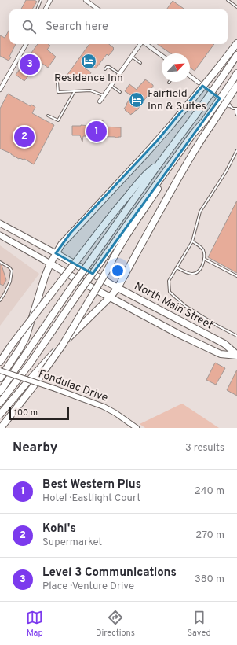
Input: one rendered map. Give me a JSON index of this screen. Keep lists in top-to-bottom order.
{
  "streets": {
    "highway": ["North Main Street"],
    "street": ["Fondulac Drive"]
  },
  "places": {
    "hotel": ["Residence Inn", "Fairfield Inn & Suites"]
  },
  "scale_bar": "100 m",
  "north": "top right",
  "page": {
    "search": "Search here",
    "pins": ["3", "1", "2"],
    "scale": "100 m",
    "heading": ["Nearby", "3 results"],
    "list": [
      {
        "mark": "1",
        "name": "Best Western Plus",
        "note": "Hotel · Eastlight Court",
        "value": "240 m"
      },
      {
        "mark": "2",
        "name": "Kohl's",
        "note": "Supermarket",
        "value": "270 m"
      },
      {
        "mark": "3",
        "name": "Level 3 Communications",
        "note": "Place · Venture Drive",
        "value": "380 m"
      }
    ],
    "nav": ["Map", "Directions", "Saved"]
  }
}
